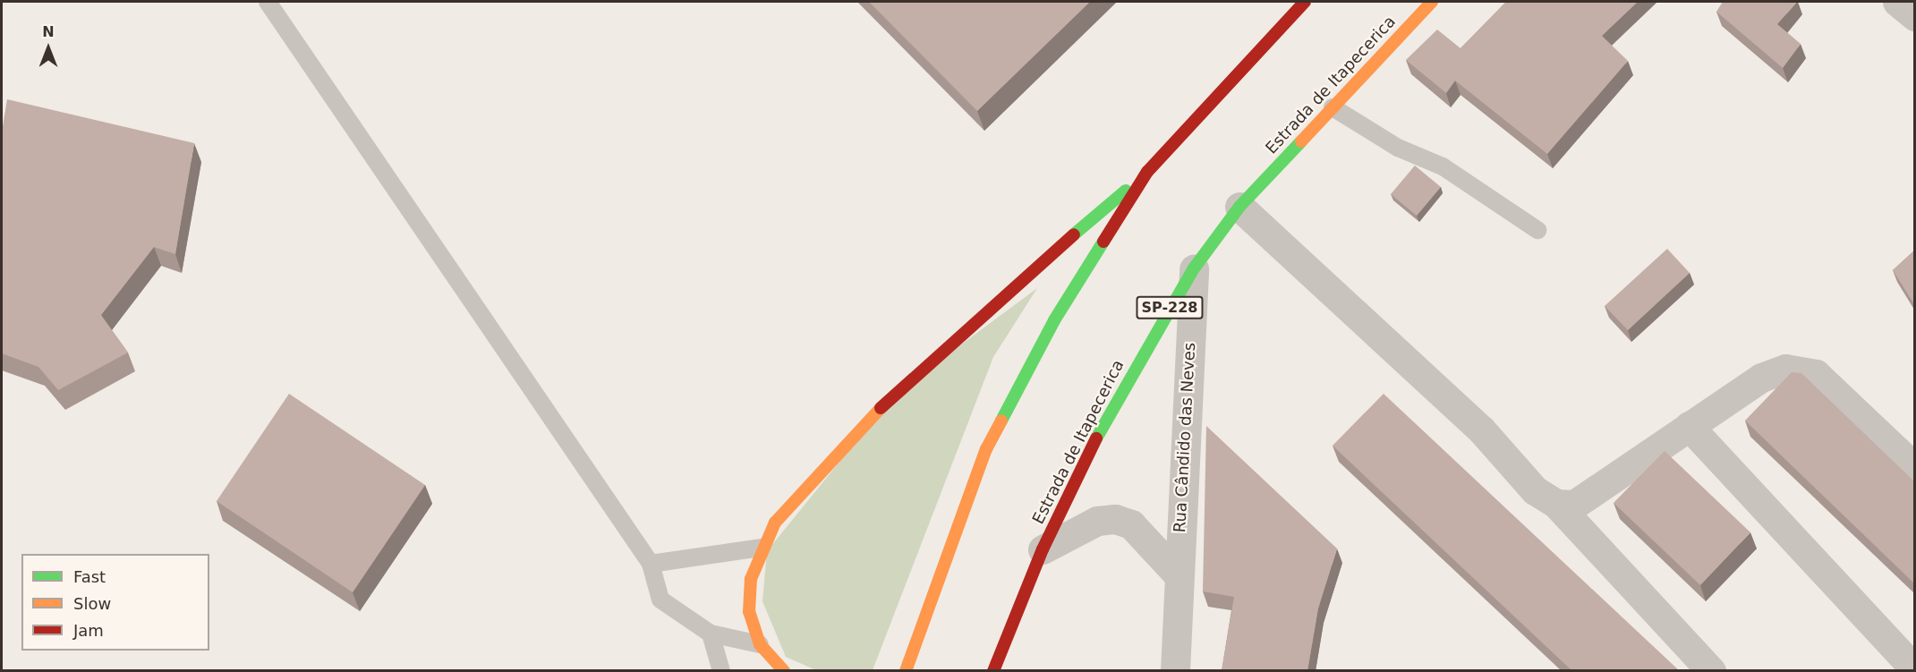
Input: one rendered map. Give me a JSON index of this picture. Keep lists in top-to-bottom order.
{
  "streets": {
    "main road": ["Estrada de Itapecerica", "SP-228"],
    "street": ["Rua Cândido das Neves"]
  },
  "crossings": [
    ["Estrada de Itapecerica", "Rua Cândido das Neves"]
  ],
  "legend": ["Fast", "Slow", "Jam"],
  "north": "top"
}
